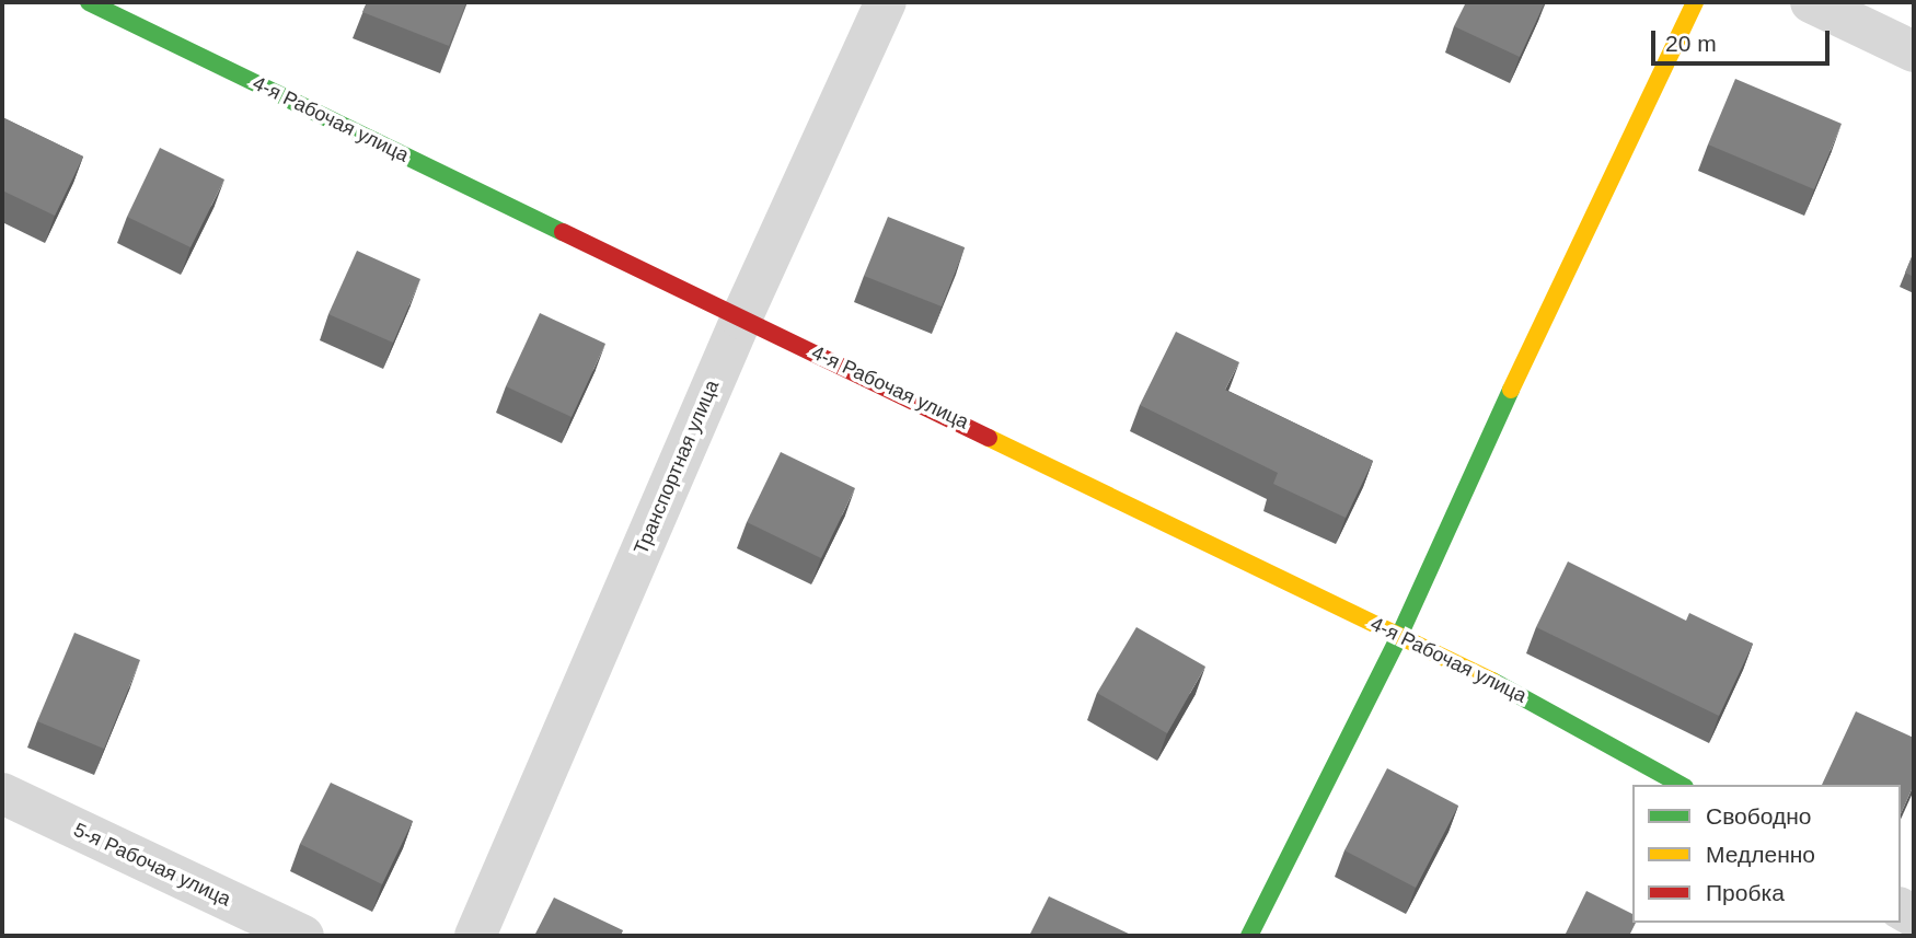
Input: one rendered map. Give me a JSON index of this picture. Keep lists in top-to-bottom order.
{
  "streets": {
    "street": ["4-я Рабочая улица", "Транспортная улица", "5-я Рабочая улица"]
  },
  "crossings": [
    ["4-я Рабочая улица", "Транспортная улица"]
  ],
  "legend": ["Свободно", "Медленно", "Пробка"],
  "scale_bar": "20 m"
}
